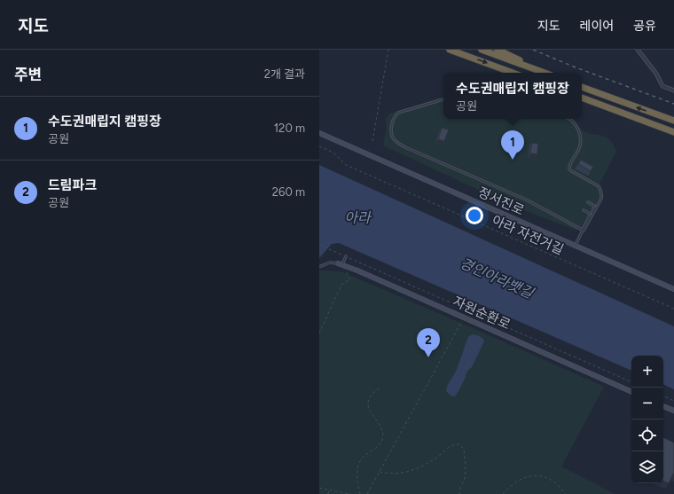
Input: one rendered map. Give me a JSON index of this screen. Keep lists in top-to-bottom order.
{
  "streets": {
    "street": ["정서진로", "자원순환로"],
    "path": ["아라 자전거길"]
  },
  "water": ["아라", "경인아라뱃길"],
  "page": {
    "header": "지도",
    "nav": ["지도", "레이어", "공유"],
    "heading": ["주변", "2개 결과"],
    "popup": ["수도권매립지 캠핑장", "공원"],
    "list": [
      {
        "mark": "1",
        "name": "수도권매립지 캠핑장",
        "note": "공원",
        "value": "120 m"
      },
      {
        "mark": "2",
        "name": "드림파크",
        "note": "공원",
        "value": "260 m"
      }
    ],
    "pins": ["1", "2"],
    "map_buttons": ["+", "−"]
  }
}
